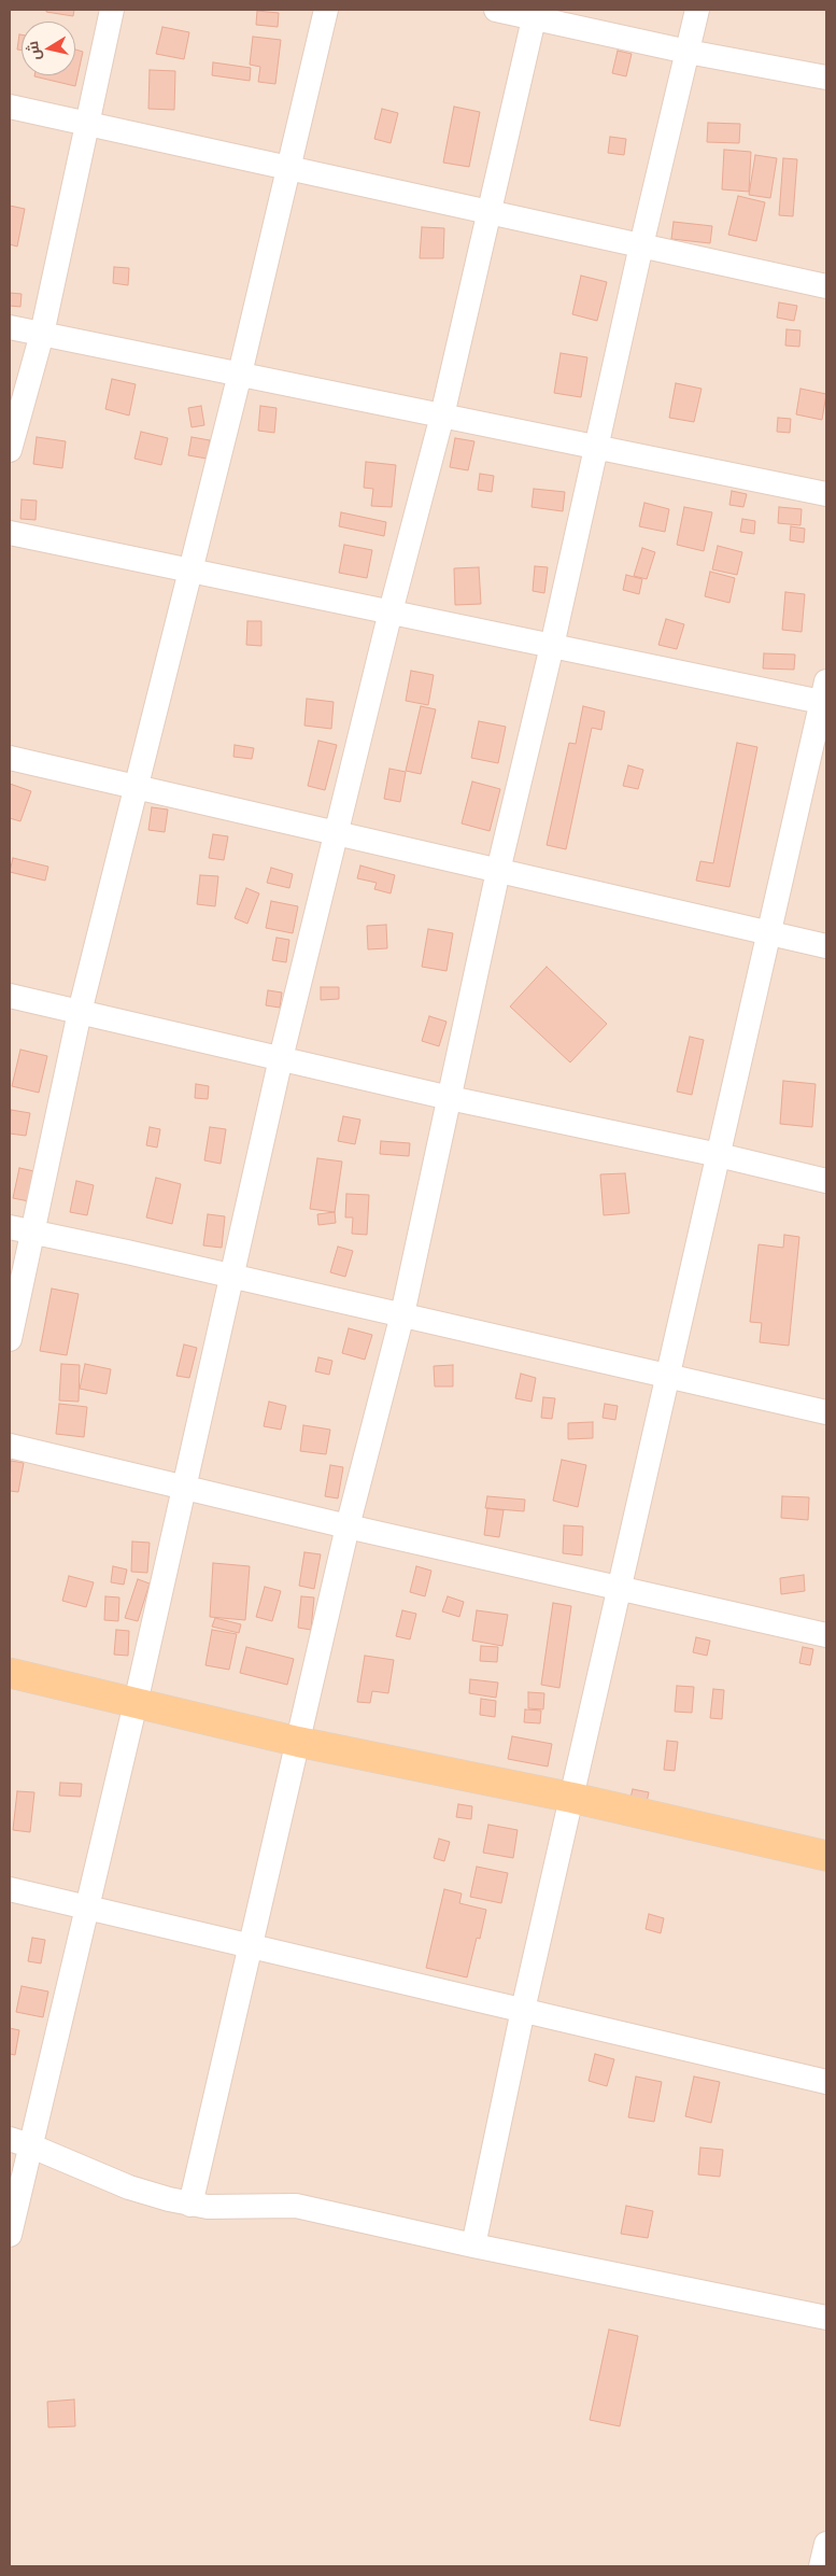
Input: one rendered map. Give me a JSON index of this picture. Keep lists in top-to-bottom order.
{
  "north": "left"
}
